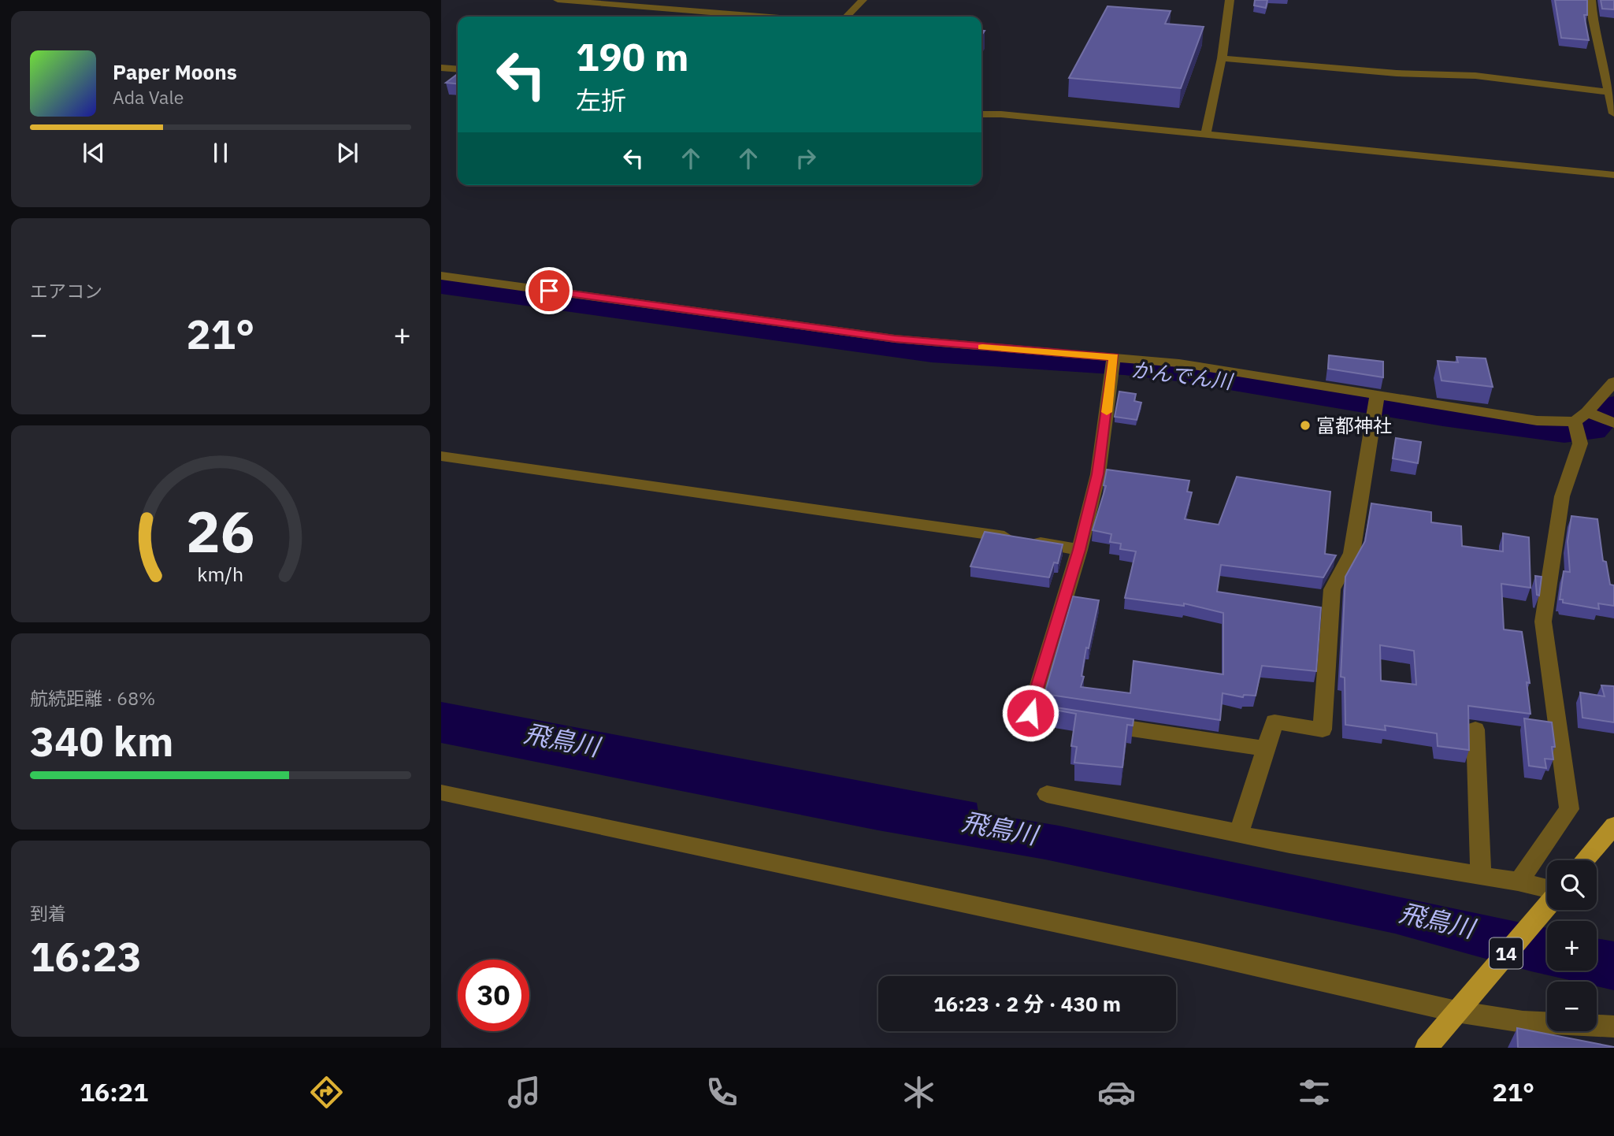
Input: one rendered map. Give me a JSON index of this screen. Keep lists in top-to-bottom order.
{
  "streets": {
    "main road": ["14"]
  },
  "water": ["かんでん川", "飛鳥川"],
  "places": ["富都神社"],
  "page": {
    "turn": ["190 m", "左折"],
    "song": ["Paper Moons", "Ada Vale"],
    "tile": [
      "エアコン",
      ["航続距離 · 68%", "340 km"],
      ["到着", "16:23"]
    ],
    "heat": ["−", "21°", "+"],
    "map_buttons": ["+", "−"],
    "limit": "30",
    "trip": "16:23 · 2 分 · 430 m",
    "tabs": ["16:21", "21°"],
    "gauge": ["26", "km/h"]
  }
}
